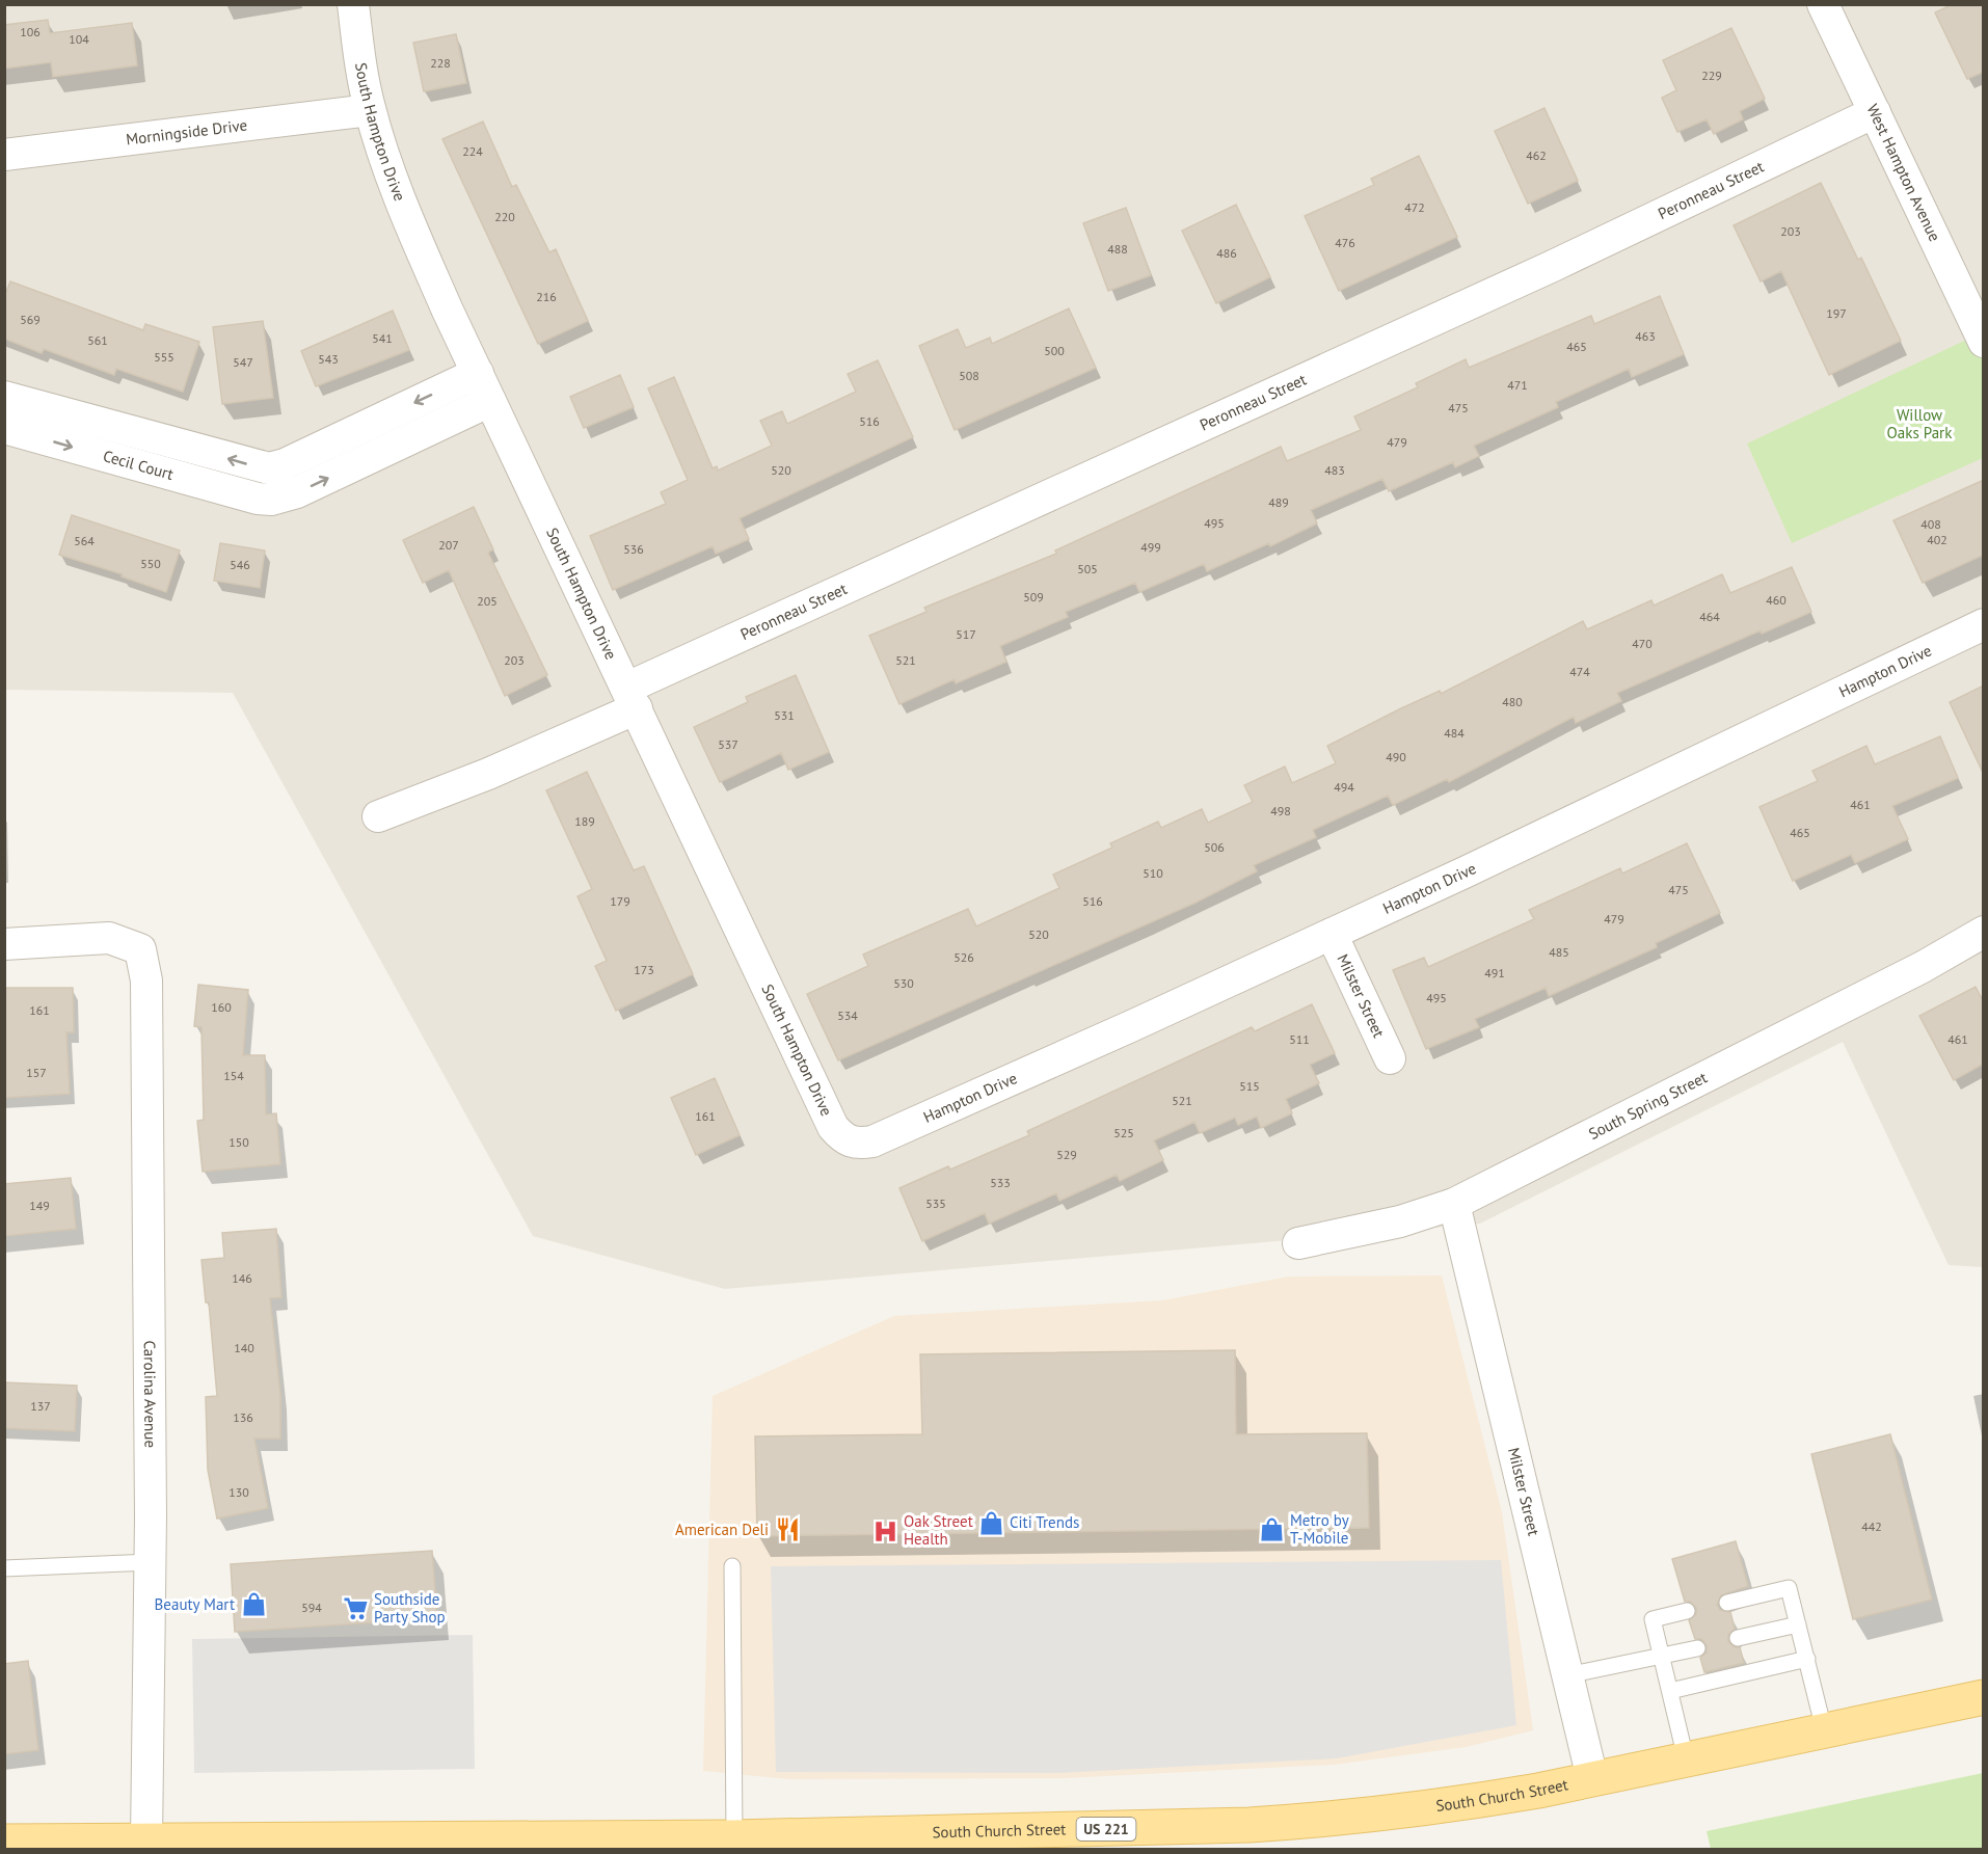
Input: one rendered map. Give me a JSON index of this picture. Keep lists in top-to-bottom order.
{
  "streets": {
    "main road": ["South Church Street", "US 221"],
    "street": [
      "South Hampton Drive",
      "Morningside Drive",
      "West Hampton Avenue",
      "Peronneau Street",
      "Cecil Court",
      "Hampton Drive",
      "Milster Street",
      "South Spring Street",
      "Carolina Avenue"
    ]
  },
  "crossings": [
    ["South Hampton Drive", "Morningside Drive"],
    ["South Hampton Drive", "Peronneau Street"],
    ["South Hampton Drive", "Cecil Court"],
    ["South Hampton Drive", "Hampton Drive"],
    ["West Hampton Avenue", "Peronneau Street"],
    ["Hampton Drive", "Milster Street"],
    ["Milster Street", "South Spring Street"],
    ["Milster Street", "South Church Street"],
    ["Carolina Avenue", "South Church Street"]
  ],
  "parks": ["Willow Oaks Park"],
  "places": {
    "shop": ["Citi Trends", "Metro by T-Mobile", "Beauty Mart"],
    "restaurant": ["American Deli"],
    "hospital": ["Oak Street Health"],
    "supermarket": ["Southside Party Shop"]
  },
  "house_numbers": [
    "106",
    "104",
    "228",
    "229",
    "224",
    "462",
    "472",
    "220",
    "203",
    "476",
    "488",
    "486",
    "216",
    "197",
    "569",
    "463",
    "541",
    "561",
    "465",
    "500",
    "555",
    "543",
    "547",
    "508",
    "471",
    "475",
    "516",
    "479",
    "520",
    "483",
    "489",
    "495",
    "408",
    "402",
    "564",
    "207",
    "499",
    "536",
    "550",
    "546",
    "505",
    "509",
    "460",
    "205",
    "464",
    "517",
    "470",
    "203",
    "521",
    "474",
    "480",
    "531",
    "484",
    "537",
    "490",
    "494",
    "461",
    "498",
    "189",
    "465",
    "506",
    "510",
    "475",
    "179",
    "516",
    "479",
    "520",
    "485",
    "526",
    "173",
    "491",
    "530",
    "495",
    "160",
    "161",
    "534",
    "511",
    "461",
    "157",
    "154",
    "515",
    "521",
    "161",
    "525",
    "150",
    "529",
    "533",
    "535",
    "149",
    "146",
    "140",
    "137",
    "136",
    "130",
    "442",
    "594"
  ]
}
